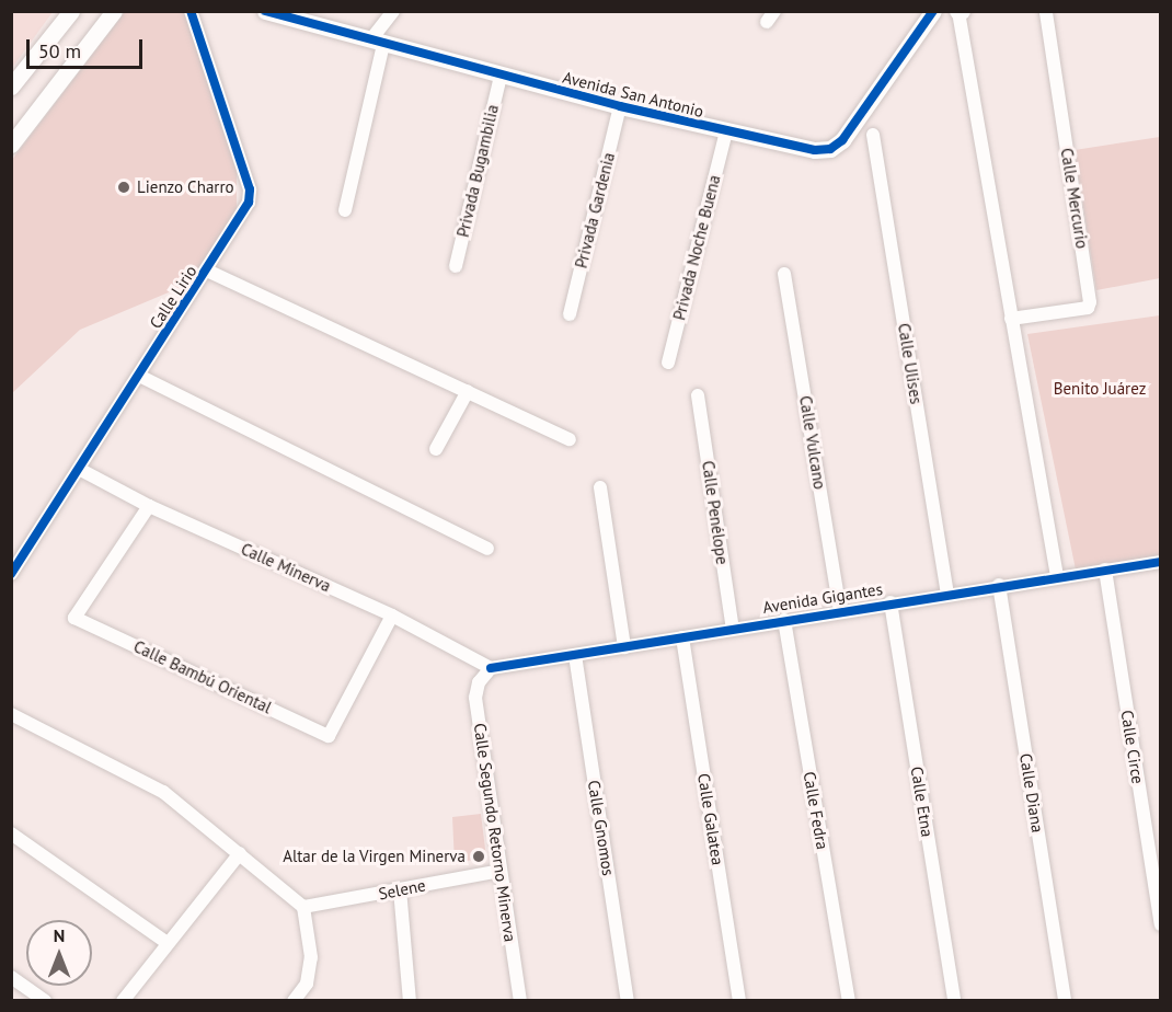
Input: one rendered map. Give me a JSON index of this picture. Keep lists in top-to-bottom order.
{
  "streets": {
    "street": [
      "Avenida San Antonio",
      "Privada Bugambilia",
      "Calle Mercurio",
      "Privada Gardenia",
      "Privada Noche Buena",
      "Calle Lirio",
      "Calle Ulises",
      "Calle Vulcano",
      "Calle Penélope",
      "Calle Minerva",
      "Avenida Gigantes",
      "Calle Bambú Oriental",
      "Calle Circe",
      "Calle Diana",
      "Calle Etna",
      "Calle Fedra",
      "Calle Galatea",
      "Calle Gnomos",
      "Calle Segundo Retorno Minerva",
      "Selene"
    ]
  },
  "crossings": [
    ["Avenida San Antonio", "Privada Bugambilia"],
    ["Avenida San Antonio", "Privada Gardenia"],
    ["Avenida San Antonio", "Privada Noche Buena"],
    ["Calle Lirio", "Calle Minerva"],
    ["Calle Ulises", "Avenida Gigantes"],
    ["Calle Vulcano", "Avenida Gigantes"],
    ["Calle Penélope", "Avenida Gigantes"],
    ["Calle Minerva", "Avenida Gigantes"],
    ["Calle Minerva", "Calle Bambú Oriental"],
    ["Calle Minerva", "Calle Segundo Retorno Minerva"],
    ["Avenida Gigantes", "Calle Circe"],
    ["Avenida Gigantes", "Calle Diana"],
    ["Avenida Gigantes", "Calle Etna"],
    ["Avenida Gigantes", "Calle Fedra"],
    ["Avenida Gigantes", "Calle Galatea"],
    ["Avenida Gigantes", "Calle Gnomos"],
    ["Avenida Gigantes", "Calle Segundo Retorno Minerva"],
    ["Calle Segundo Retorno Minerva", "Selene"]
  ],
  "parks": ["Benito Juárez"],
  "places": ["Lienzo Charro", "Altar de la Virgen Minerva"],
  "scale_bar": "50 m",
  "north": "top"
}
